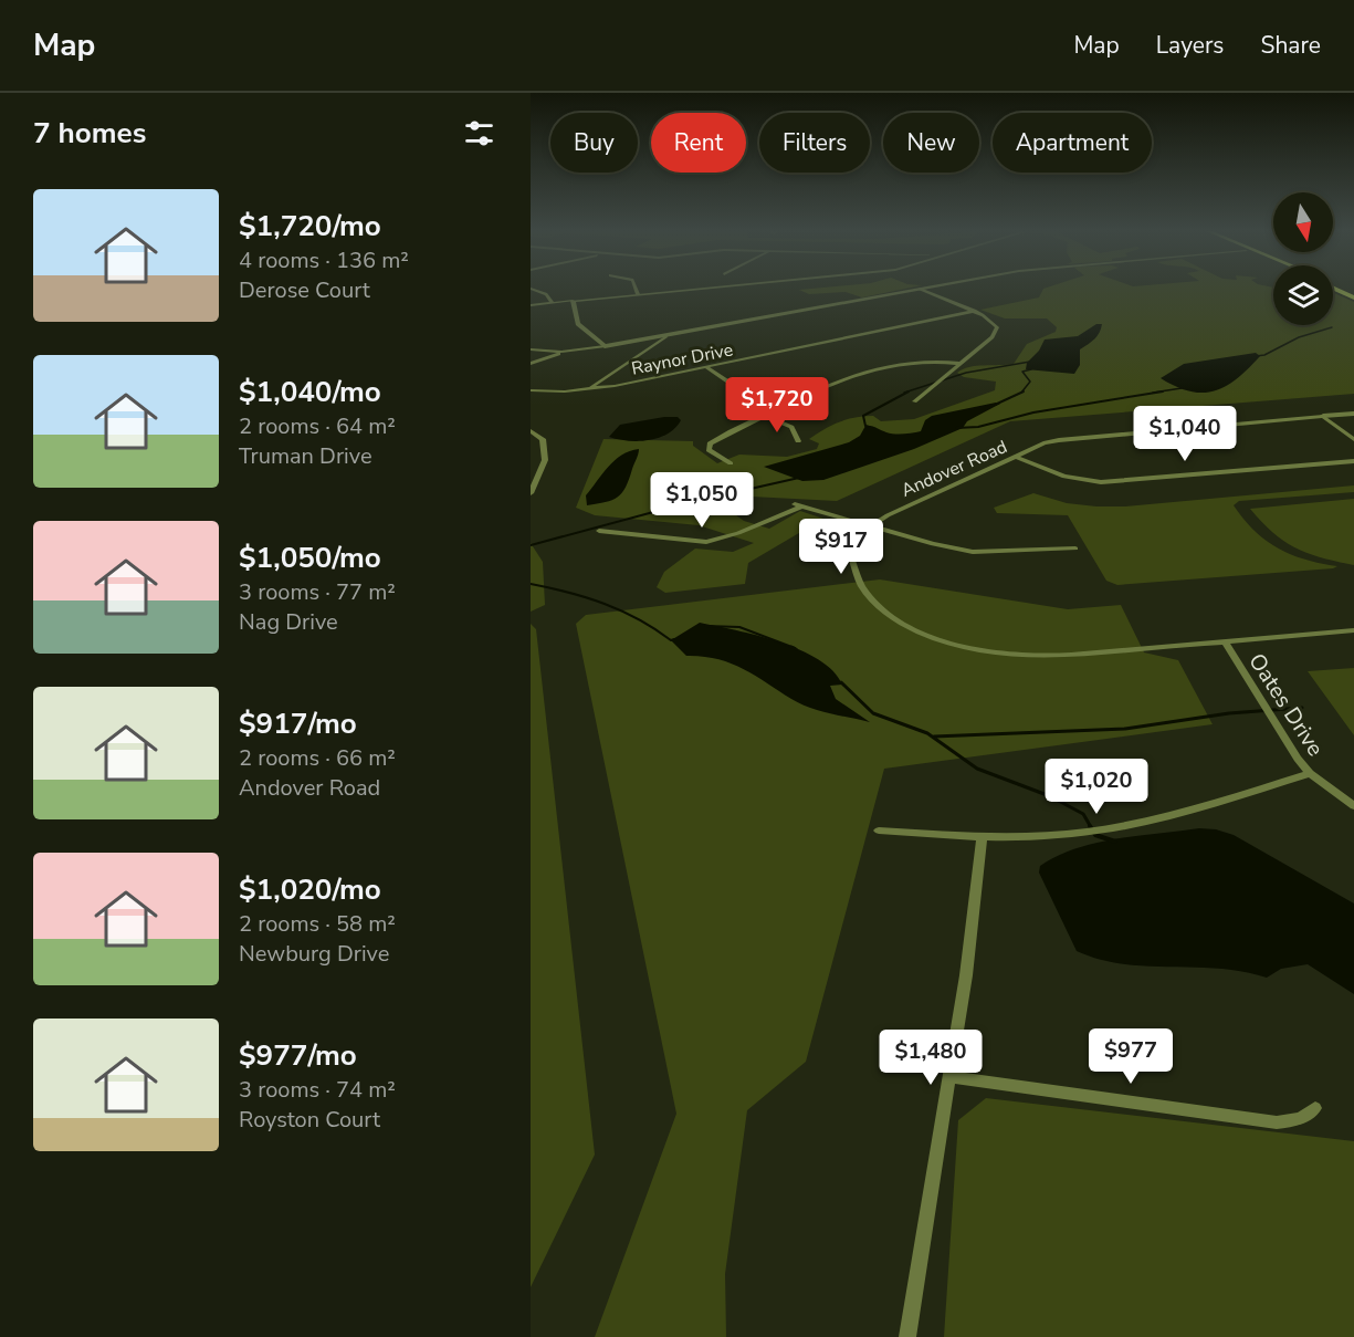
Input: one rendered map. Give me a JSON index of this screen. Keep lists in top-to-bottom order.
{
  "streets": {
    "street": ["Raynor Drive", "Andover Road", "Oates Drive"]
  },
  "crossings": [
    ["Andover Road", "Oates Drive"]
  ],
  "north": "bottom",
  "page": {
    "header": "Map",
    "nav": ["Map", "Layers", "Share"],
    "heading": "7 homes",
    "chip": [
      "Buy",
      "Rent",
      "Filters",
      "New",
      "Apartment"
    ],
    "list": [
      {
        "name": "$1,720/mo",
        "note": "4 rooms · 136 m² · Derose Court"
      },
      {
        "name": "$1,040/mo",
        "note": "2 rooms · 64 m² · Truman Drive"
      },
      {
        "name": "$1,050/mo",
        "note": "3 rooms · 77 m² · Nag Drive"
      },
      {
        "name": "$917/mo",
        "note": "2 rooms · 66 m² · Andover Road"
      },
      {
        "name": "$1,020/mo",
        "note": "2 rooms · 58 m² · Newburg Drive"
      },
      {
        "name": "$977/mo",
        "note": "3 rooms · 74 m² · Royston Court"
      }
    ],
    "price": [
      "$1,720",
      "$1,040",
      "$1,050",
      "$917",
      "$1,020",
      "$977",
      "$1,480"
    ]
  }
}
